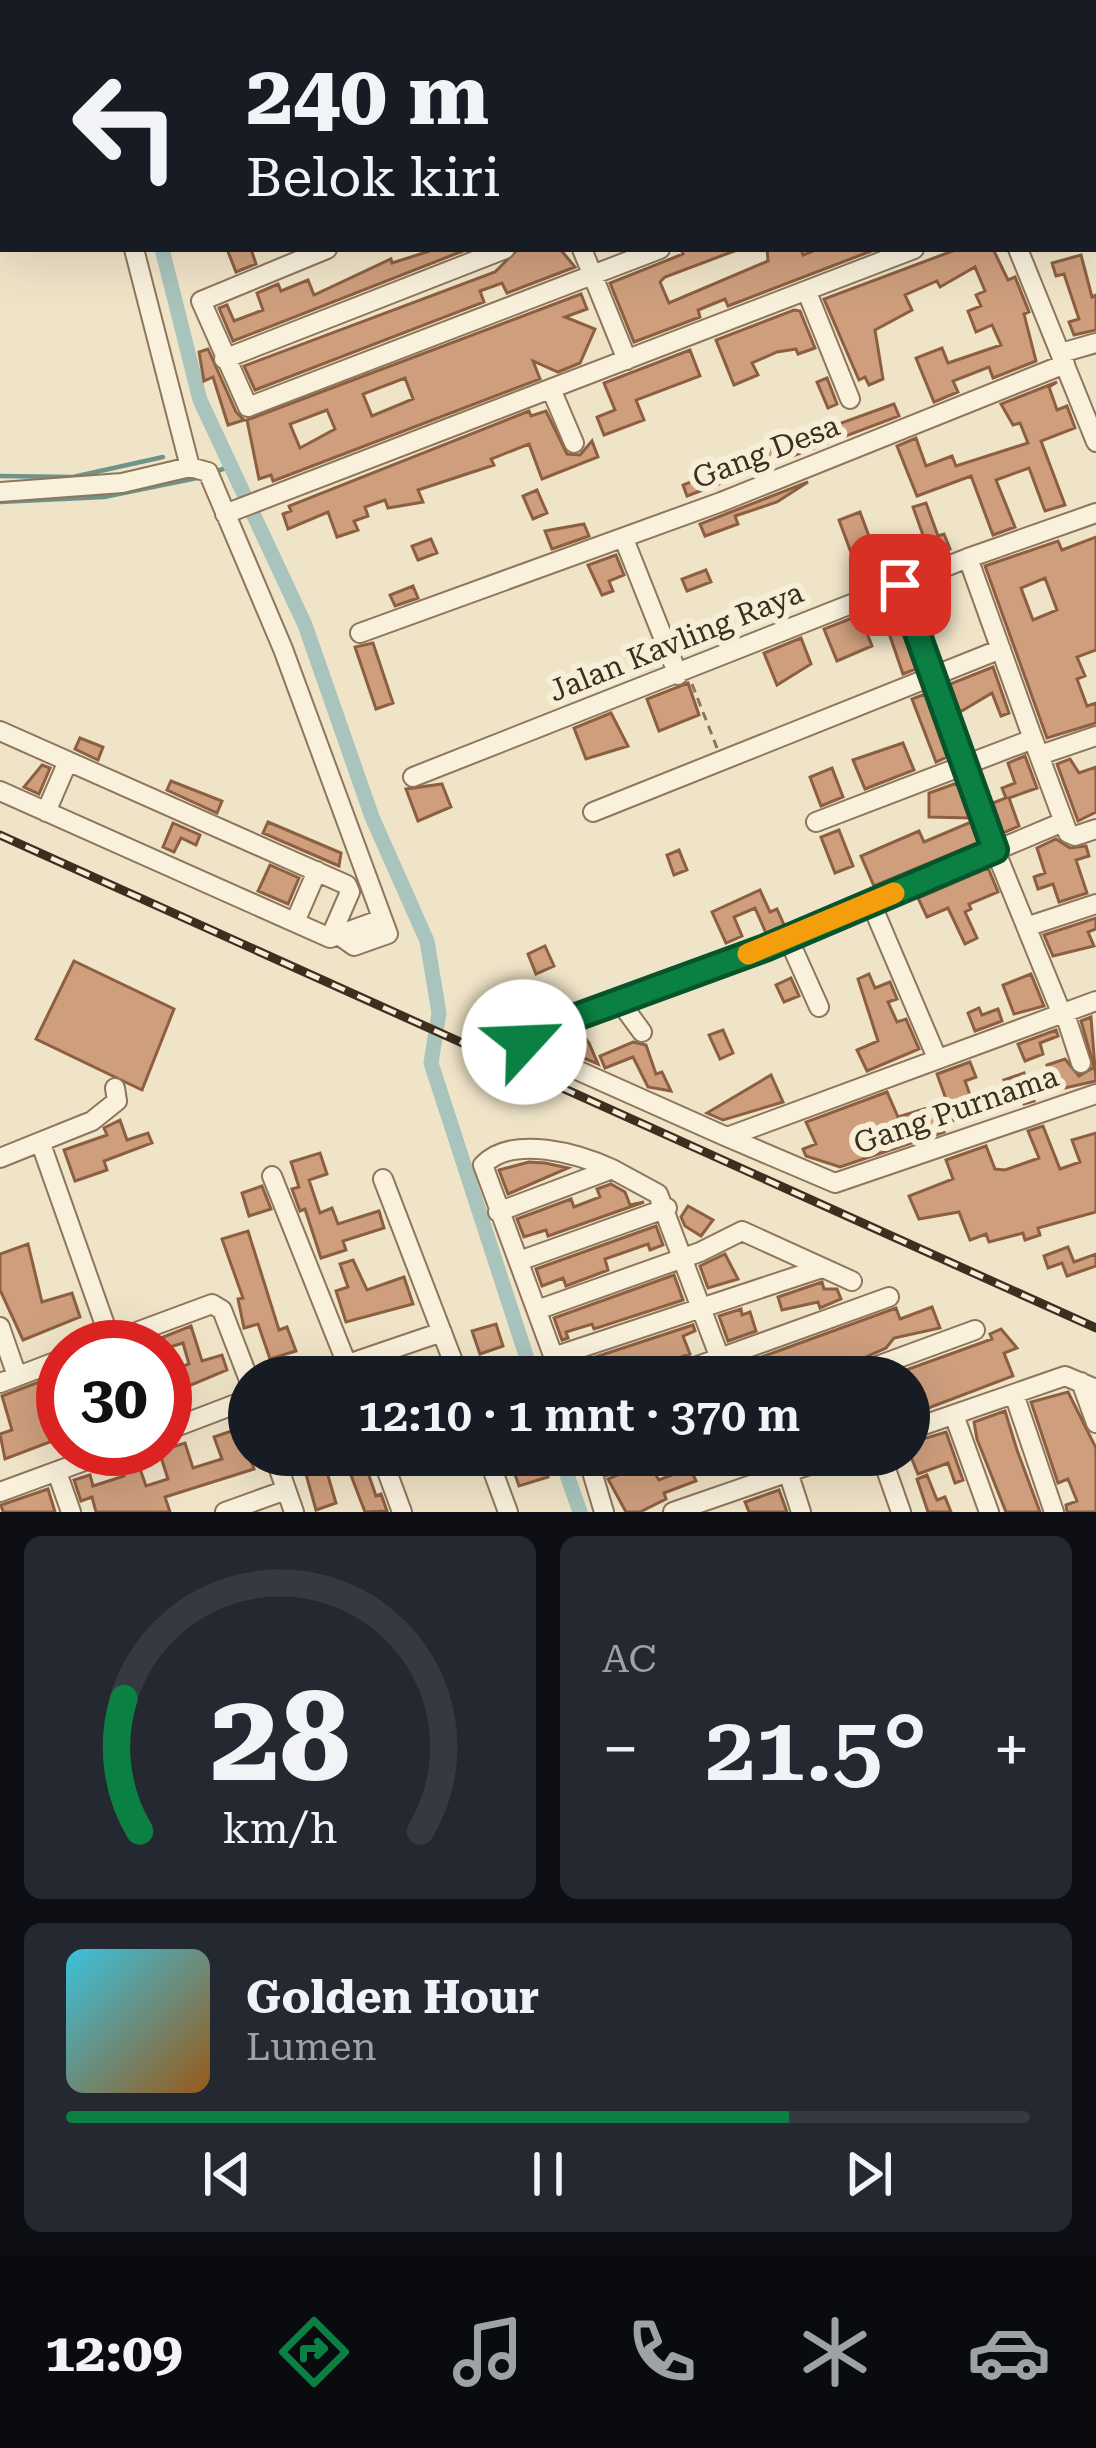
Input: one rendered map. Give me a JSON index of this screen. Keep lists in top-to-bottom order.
{
  "streets": {
    "street": ["Gang Desa", "Jalan Kavling Raya", "Gang Purnama"]
  },
  "page": {
    "turn": ["240 m", "Belok kiri"],
    "limit": "30",
    "trip": "12:10 · 1 mnt · 370 m",
    "tile": "AC",
    "heat": ["−", "21.5°", "+"],
    "song": ["Golden Hour", "Lumen"],
    "tabs": "12:09",
    "gauge": ["28", "km/h"]
  }
}
